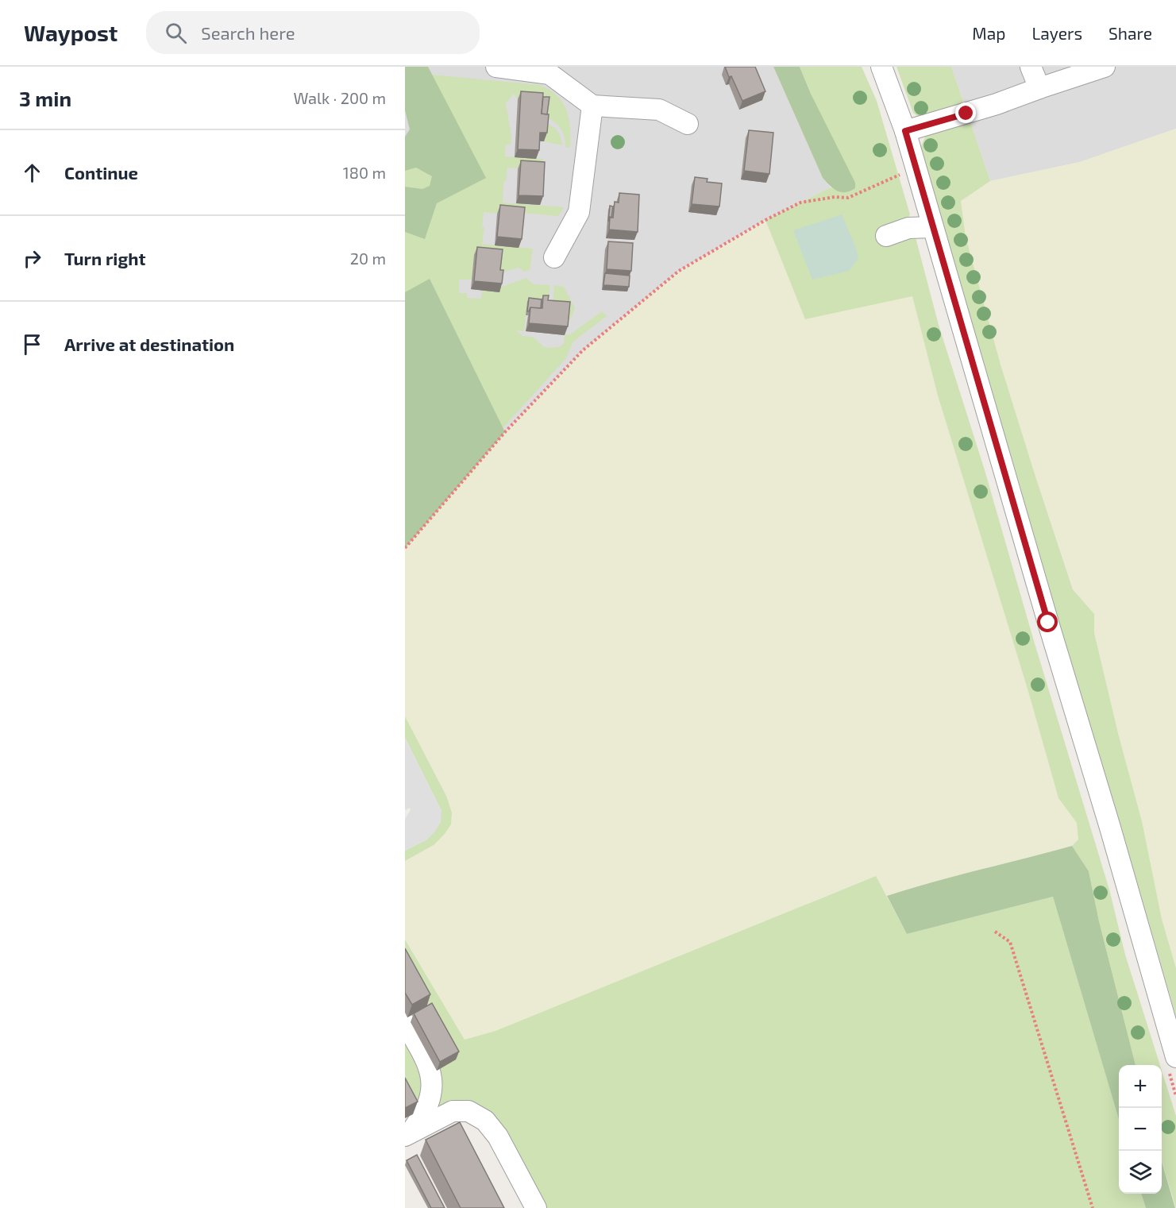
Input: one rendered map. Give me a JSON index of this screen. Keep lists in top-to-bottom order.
{
  "page": {
    "header": "Waypost",
    "search": "Search here",
    "nav": ["Map", "Layers", "Share"],
    "heading": ["3 min", "Walk · 200 m"],
    "list": [
      ["Continue", "180 m"],
      ["Turn right", "20 m"],
      "Arrive at destination"
    ],
    "map_buttons": ["+", "−"]
  }
}
